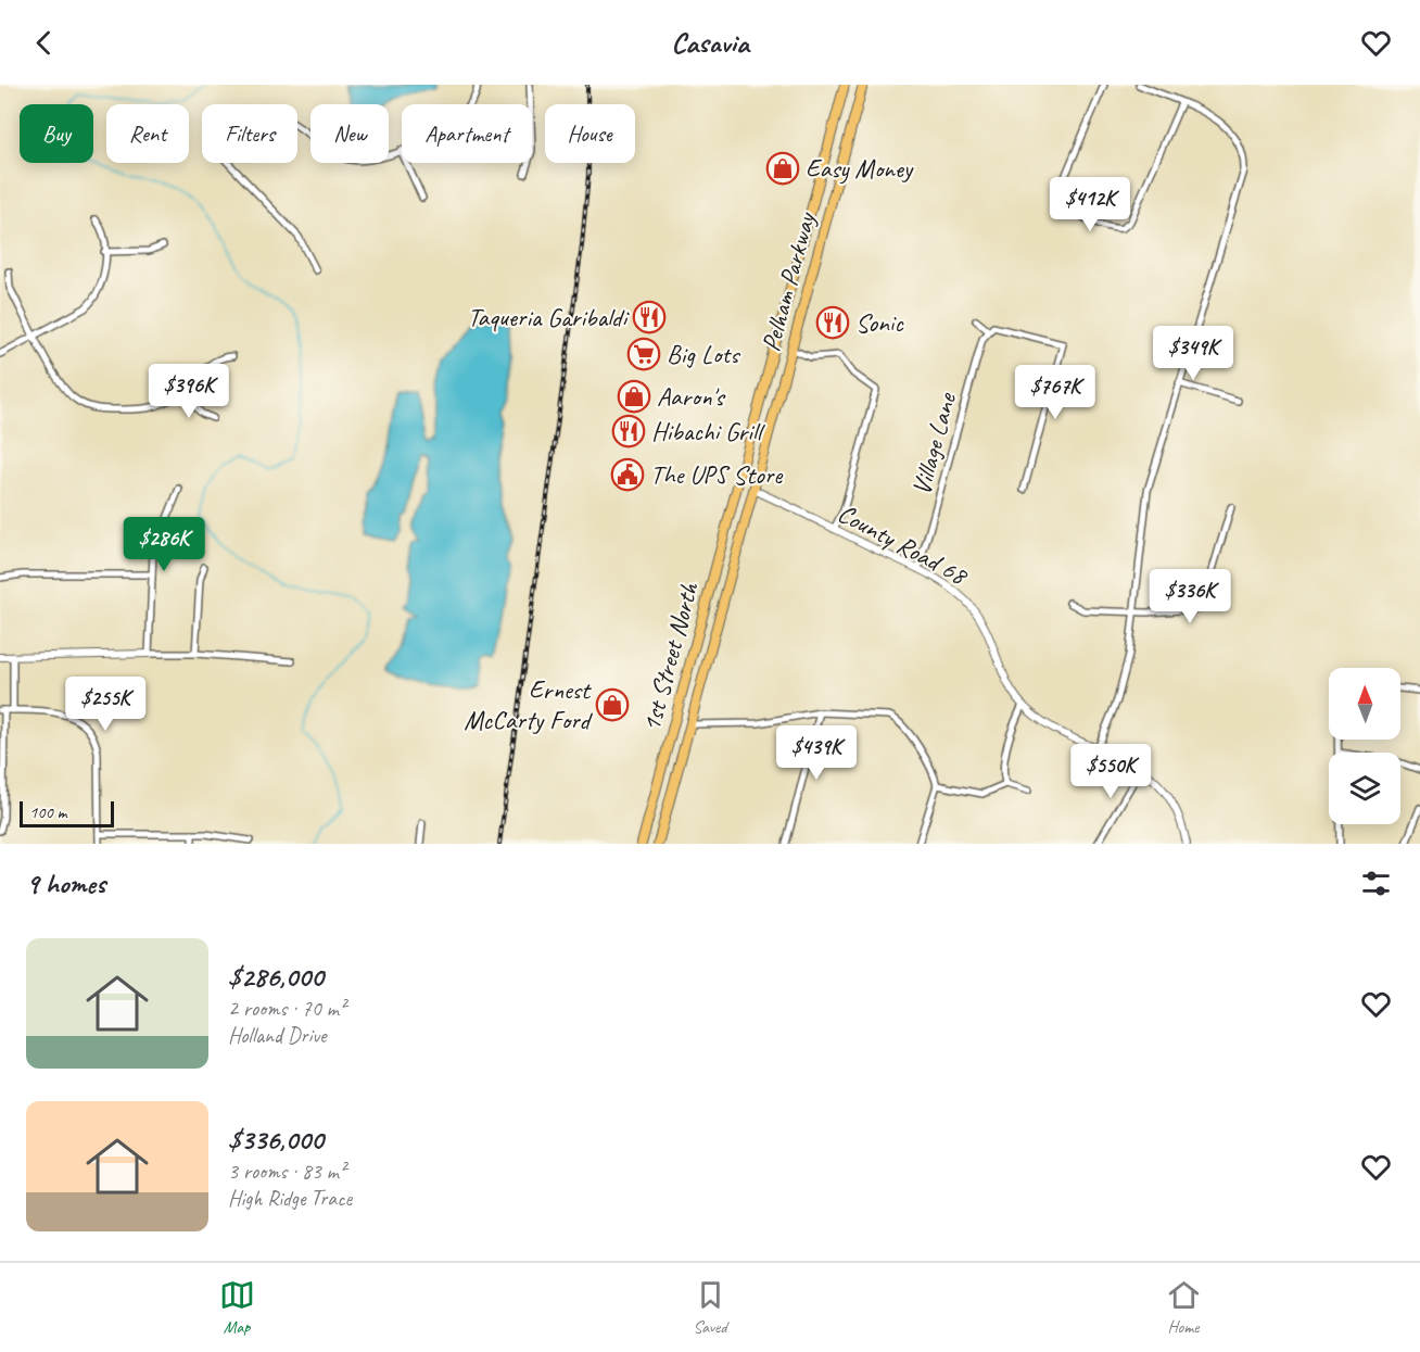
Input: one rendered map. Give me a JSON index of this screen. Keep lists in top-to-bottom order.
{
  "streets": {
    "main road": ["Pelham Parkway", "1st Street North"],
    "street": ["Village Lane", "County Road 68"]
  },
  "crossings": [
    ["Pelham Parkway", "County Road 68"],
    ["Pelham Parkway", "1st Street North"],
    ["Village Lane", "County Road 68"],
    ["County Road 68", "1st Street North"]
  ],
  "places": {
    "shop": ["Easy Money", "Aaron's", "Ernest McCarty Ford"],
    "restaurant": ["Taqueria Garibaldi", "Sonic", "Hibachi Grill"],
    "supermarket": ["Big Lots"],
    "public building": ["The UPS Store"]
  },
  "scale_bar": "100 m",
  "north": "top",
  "page": {
    "header": "Casavia",
    "chip": [
      "Buy",
      "Rent",
      "Filters",
      "New",
      "Apartment",
      "House"
    ],
    "price": [
      "$412K",
      "$349K",
      "$396K",
      "$767K",
      "$286K",
      "$336K",
      "$255K",
      "$439K",
      "$550K"
    ],
    "scale": "100 m",
    "heading": "9 homes",
    "list": [
      {
        "name": "$286,000",
        "note": "2 rooms · 70 m² · Holland Drive"
      },
      {
        "name": "$336,000",
        "note": "3 rooms · 83 m² · High Ridge Trace"
      }
    ],
    "tabs": ["Map", "Saved", "Home"]
  }
}
